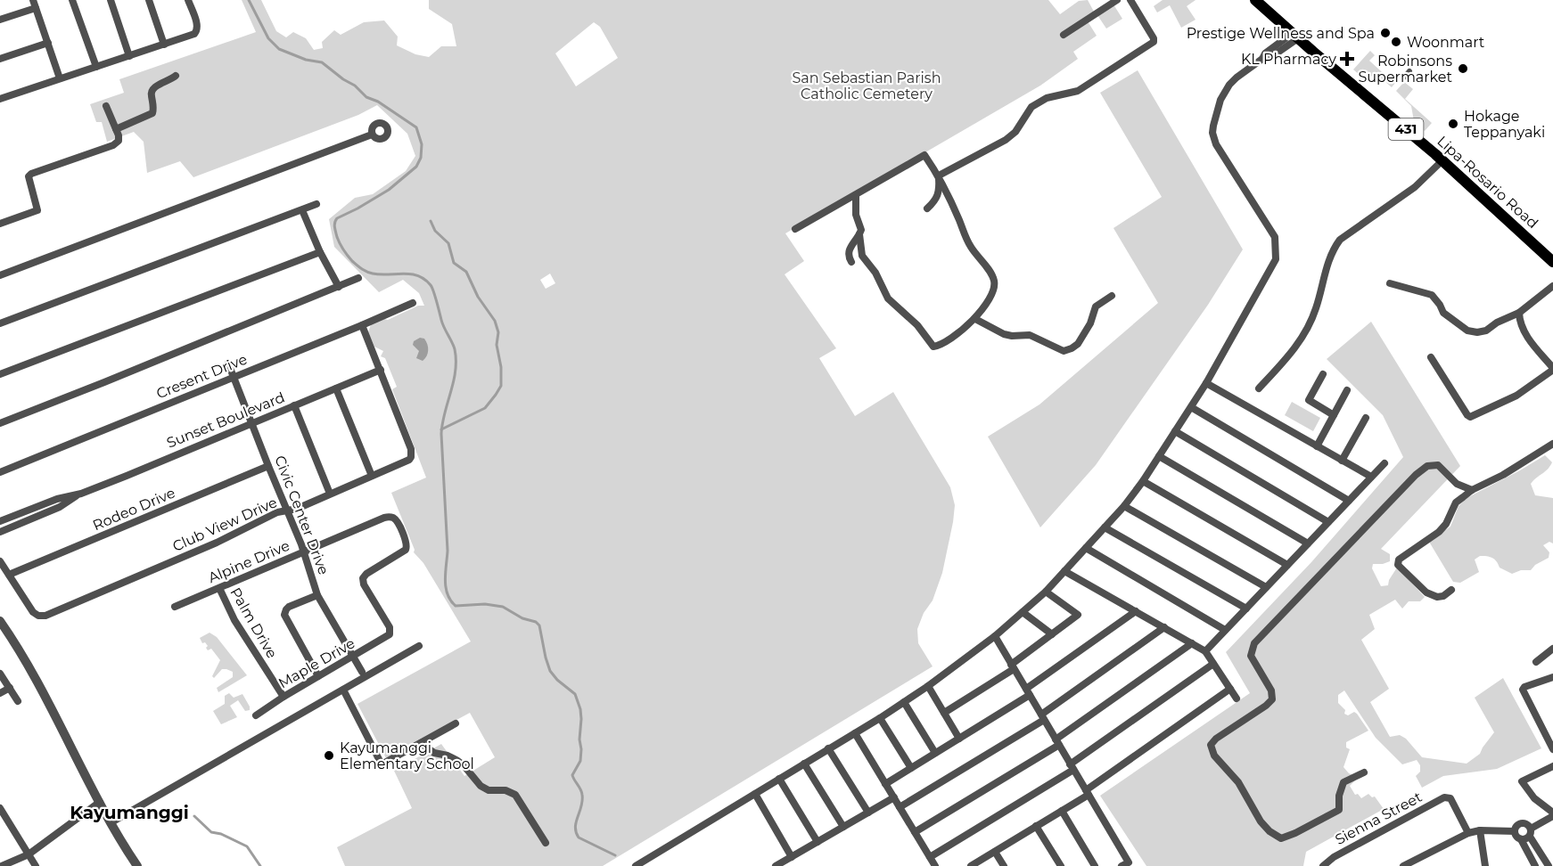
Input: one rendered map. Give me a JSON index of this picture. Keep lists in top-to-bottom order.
{
  "streets": {
    "main road": ["431", "Lipa-Rosario Road"],
    "street": [
      "Cresent Drive",
      "Sunset Boulevard",
      "Rodeo Drive",
      "Civic Center Drive",
      "Club View Drive",
      "Alpine Drive",
      "Palm Drive",
      "Maple Drive",
      "Sienna Street"
    ]
  },
  "crossings": [
    ["Cresent Drive", "Civic Center Drive"],
    ["Cresent Drive", "Club View Drive"],
    ["Sunset Boulevard", "Civic Center Drive"],
    ["Sunset Boulevard", "Club View Drive"],
    ["Rodeo Drive", "Civic Center Drive"],
    ["Rodeo Drive", "Club View Drive"],
    ["Civic Center Drive", "Club View Drive"],
    ["Civic Center Drive", "Alpine Drive"],
    ["Civic Center Drive", "Maple Drive"],
    ["Alpine Drive", "Palm Drive"],
    ["Alpine Drive", "Maple Drive"],
    ["Palm Drive", "Maple Drive"]
  ],
  "districts": ["Kayumanggi"],
  "parks": ["San Sebastian Parish Catholic Cemetery"],
  "places": {
    "other": [
      "Prestige Wellness and Spa",
      "Woonmart",
      "Robinsons Supermarket",
      "Hokage Teppanyaki",
      "Kayumanggi Elementary School"
    ],
    "health": ["KL Pharmacy"]
  }
}
